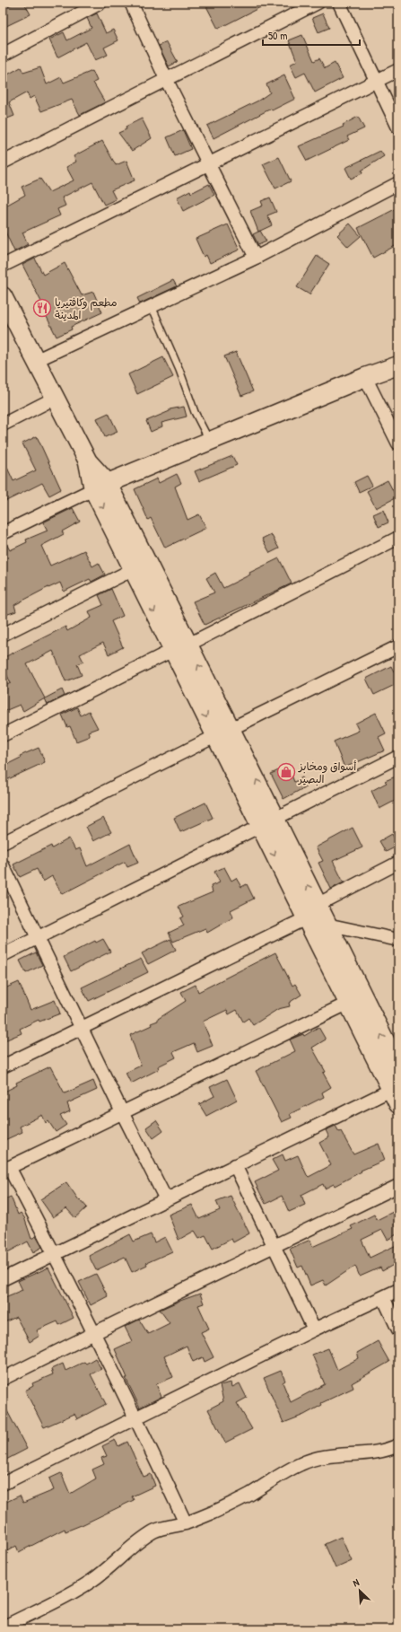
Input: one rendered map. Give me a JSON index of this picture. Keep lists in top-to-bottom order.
{
  "places": {
    "restaurant": ["مطعم وكافتيريا المدينة"],
    "shop": ["أسواق ومخابز البصير"]
  },
  "scale_bar": "50 m",
  "north": "top left"
}
